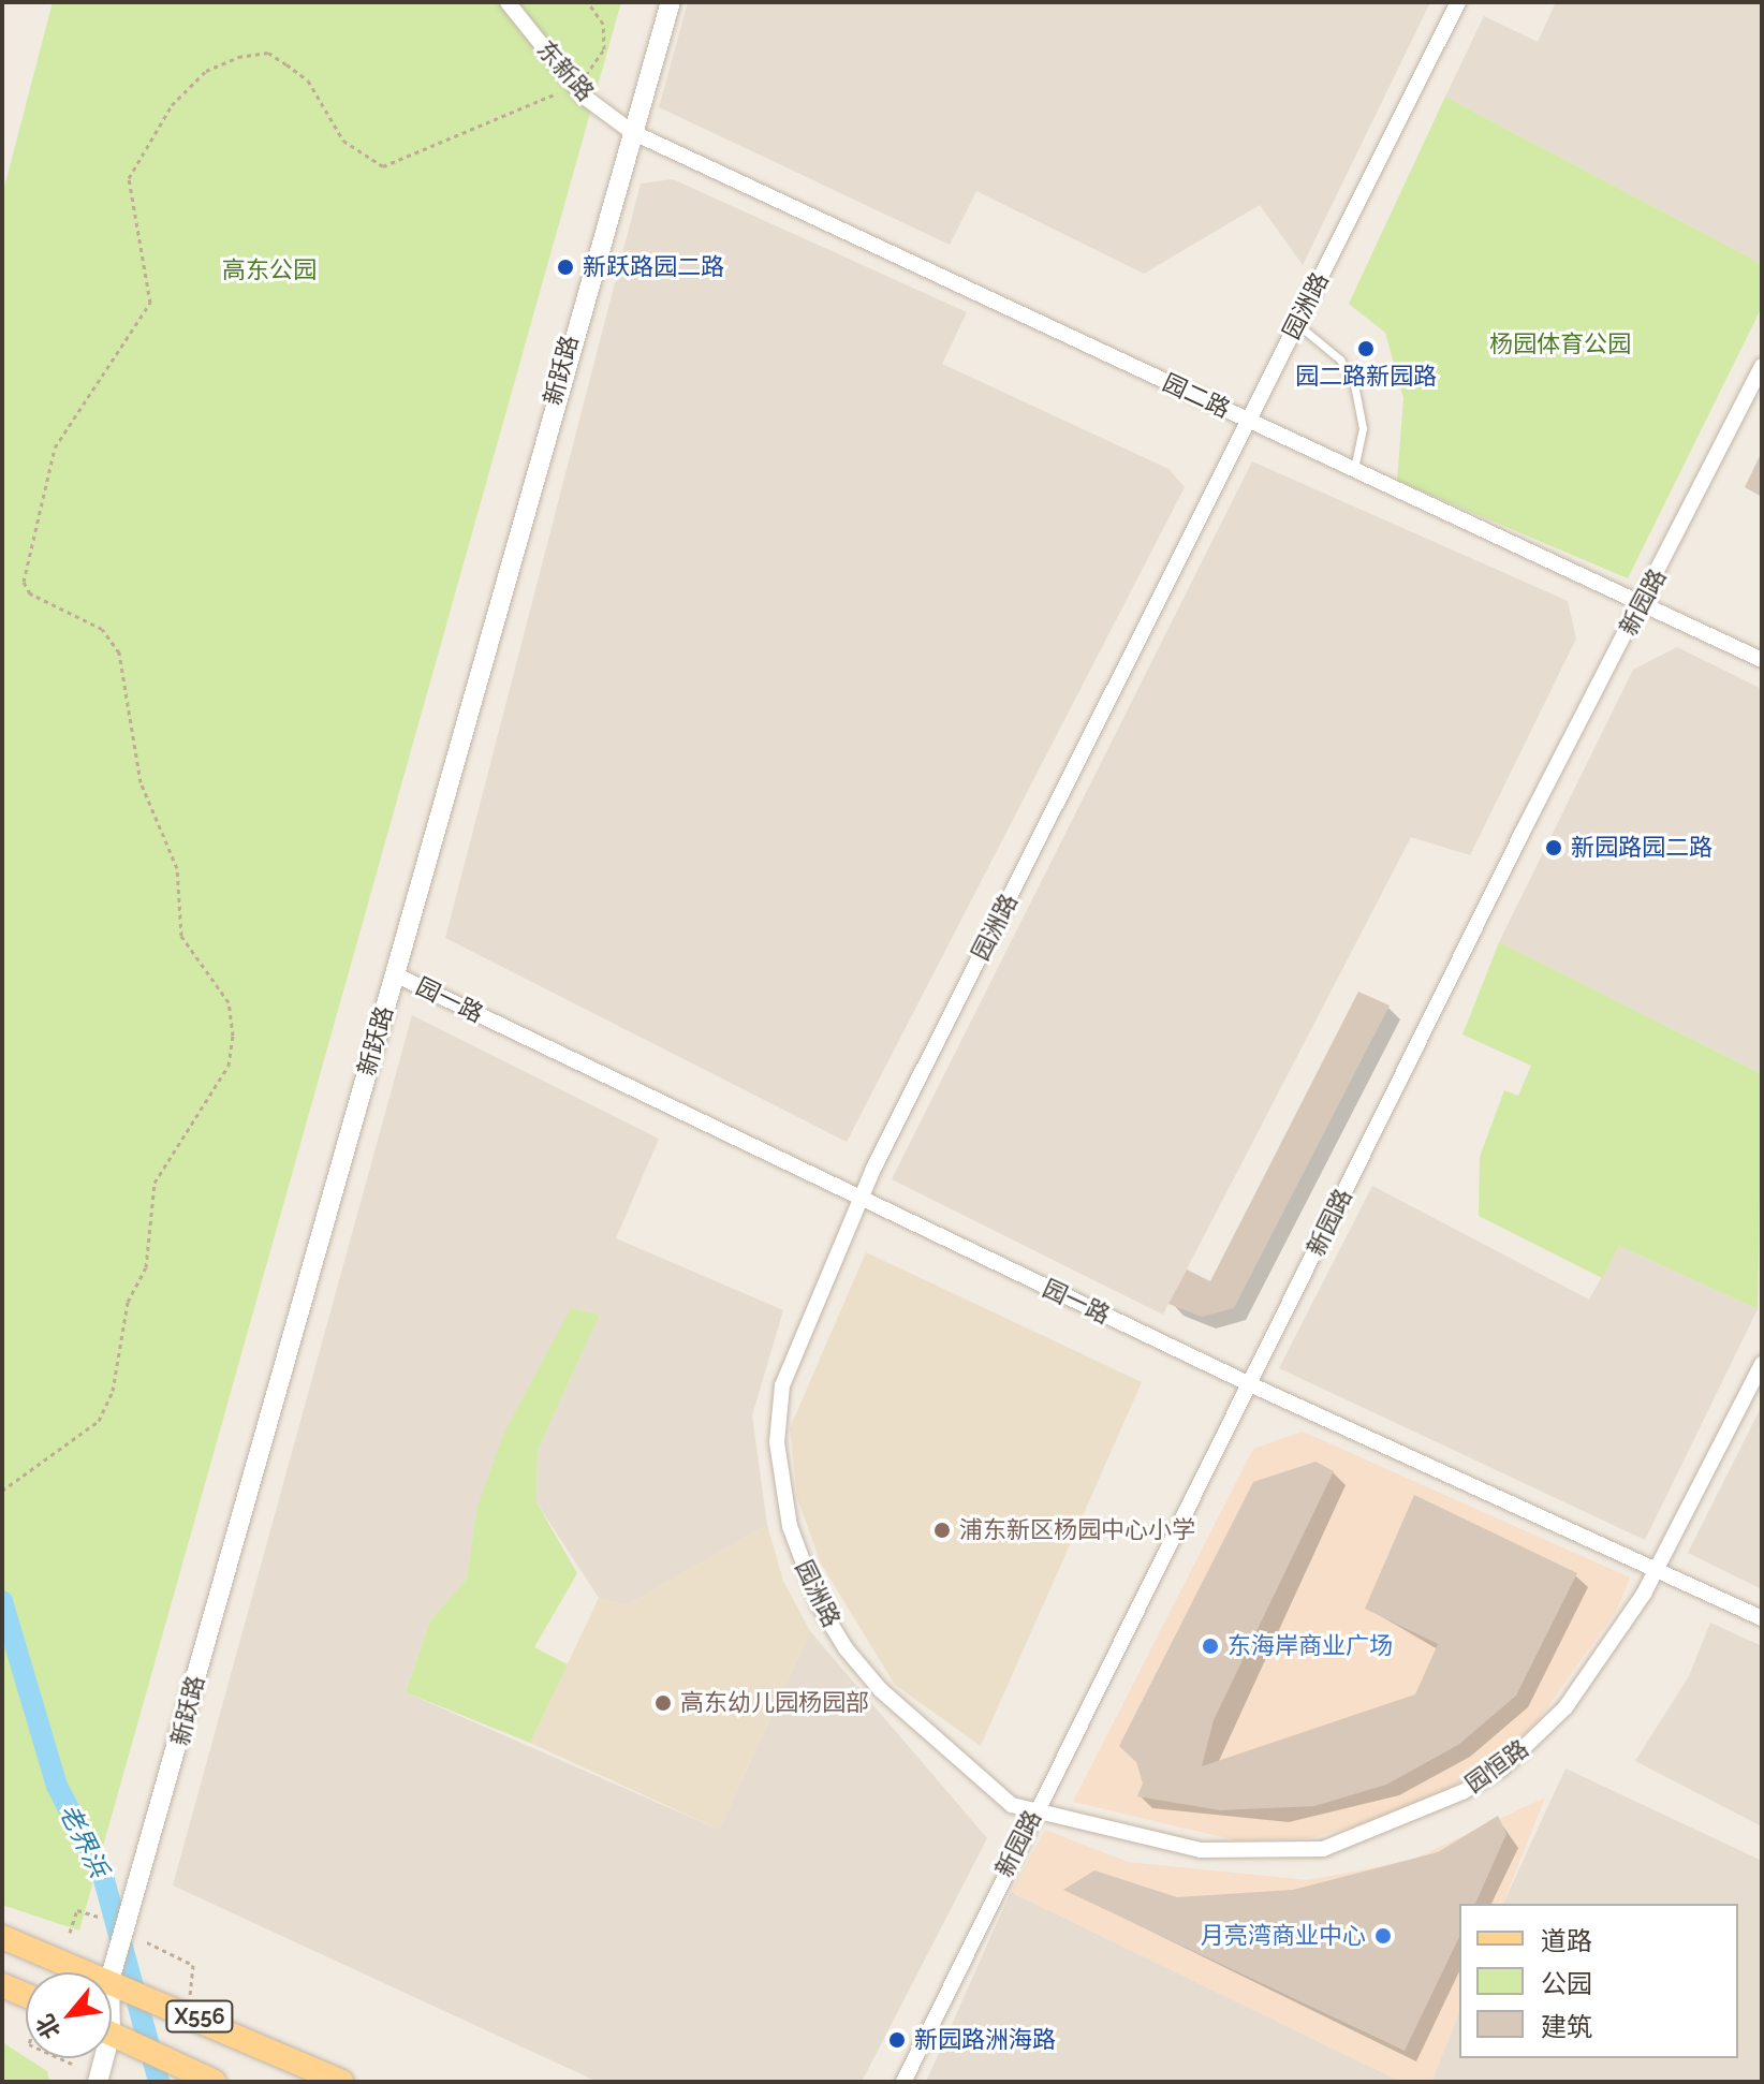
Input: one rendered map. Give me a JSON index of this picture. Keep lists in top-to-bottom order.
{
  "streets": {
    "main road": ["X556"],
    "street": [
      "东新路",
      "园洲路",
      "新跃路",
      "园二路",
      "新园路",
      "园一路",
      "园恒路"
    ]
  },
  "crossings": [
    ["东新路", "新跃路"],
    ["东新路", "园二路"],
    ["园洲路", "园二路"],
    ["园洲路", "新园路"],
    ["园洲路", "园一路"],
    ["园洲路", "园恒路"],
    ["新跃路", "园二路"],
    ["新跃路", "园一路"],
    ["园二路", "新园路"],
    ["新园路", "园一路"],
    ["新园路", "园恒路"],
    ["园一路", "园恒路"]
  ],
  "water": ["老界浜"],
  "parks": ["高东公园", "杨园体育公园"],
  "places": [
    "新跃路园二路",
    "园二路新园路",
    "新园路园二路",
    "浦东新区杨园中心小学",
    "东海岸商业广场",
    "高东幼儿园杨园部",
    "月亮湾商业中心",
    "新园路洲海路"
  ],
  "legend": ["道路", "公园", "建筑"],
  "north": "bottom left"
}
